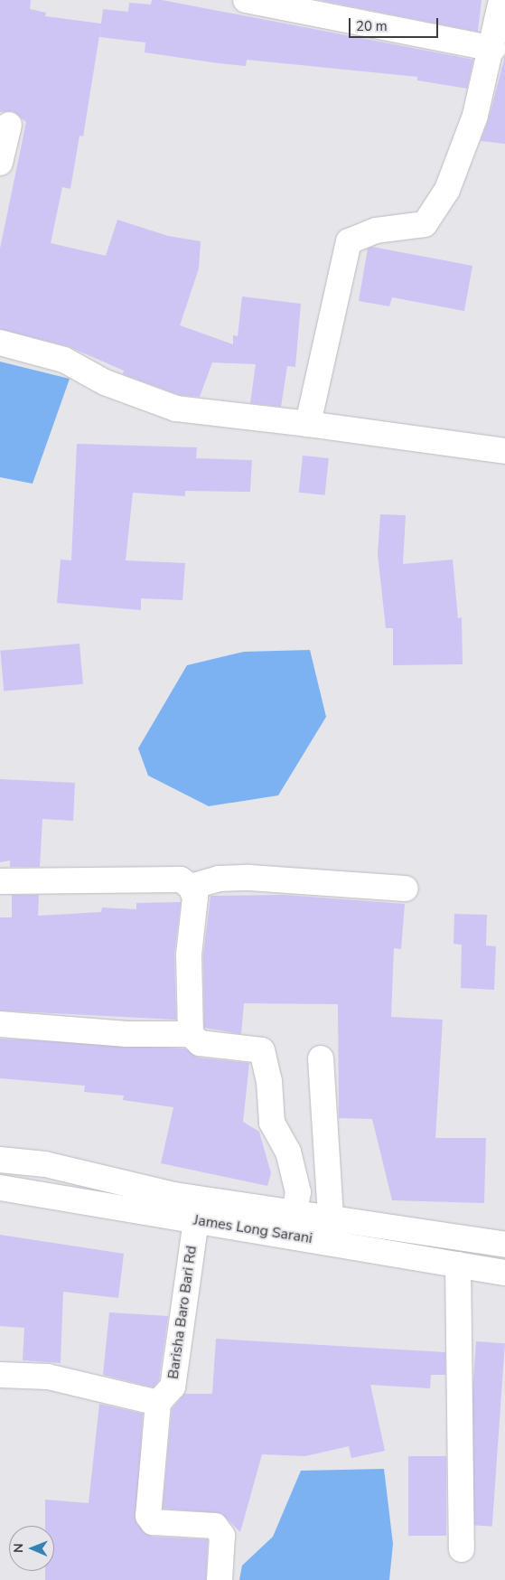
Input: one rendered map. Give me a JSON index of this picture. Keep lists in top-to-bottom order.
{
  "streets": {
    "street": ["James Long Sarani", "Barisha Baro Bari Rd"]
  },
  "crossings": [
    ["James Long Sarani", "Barisha Baro Bari Rd"]
  ],
  "scale_bar": "20 m",
  "north": "left"
}
